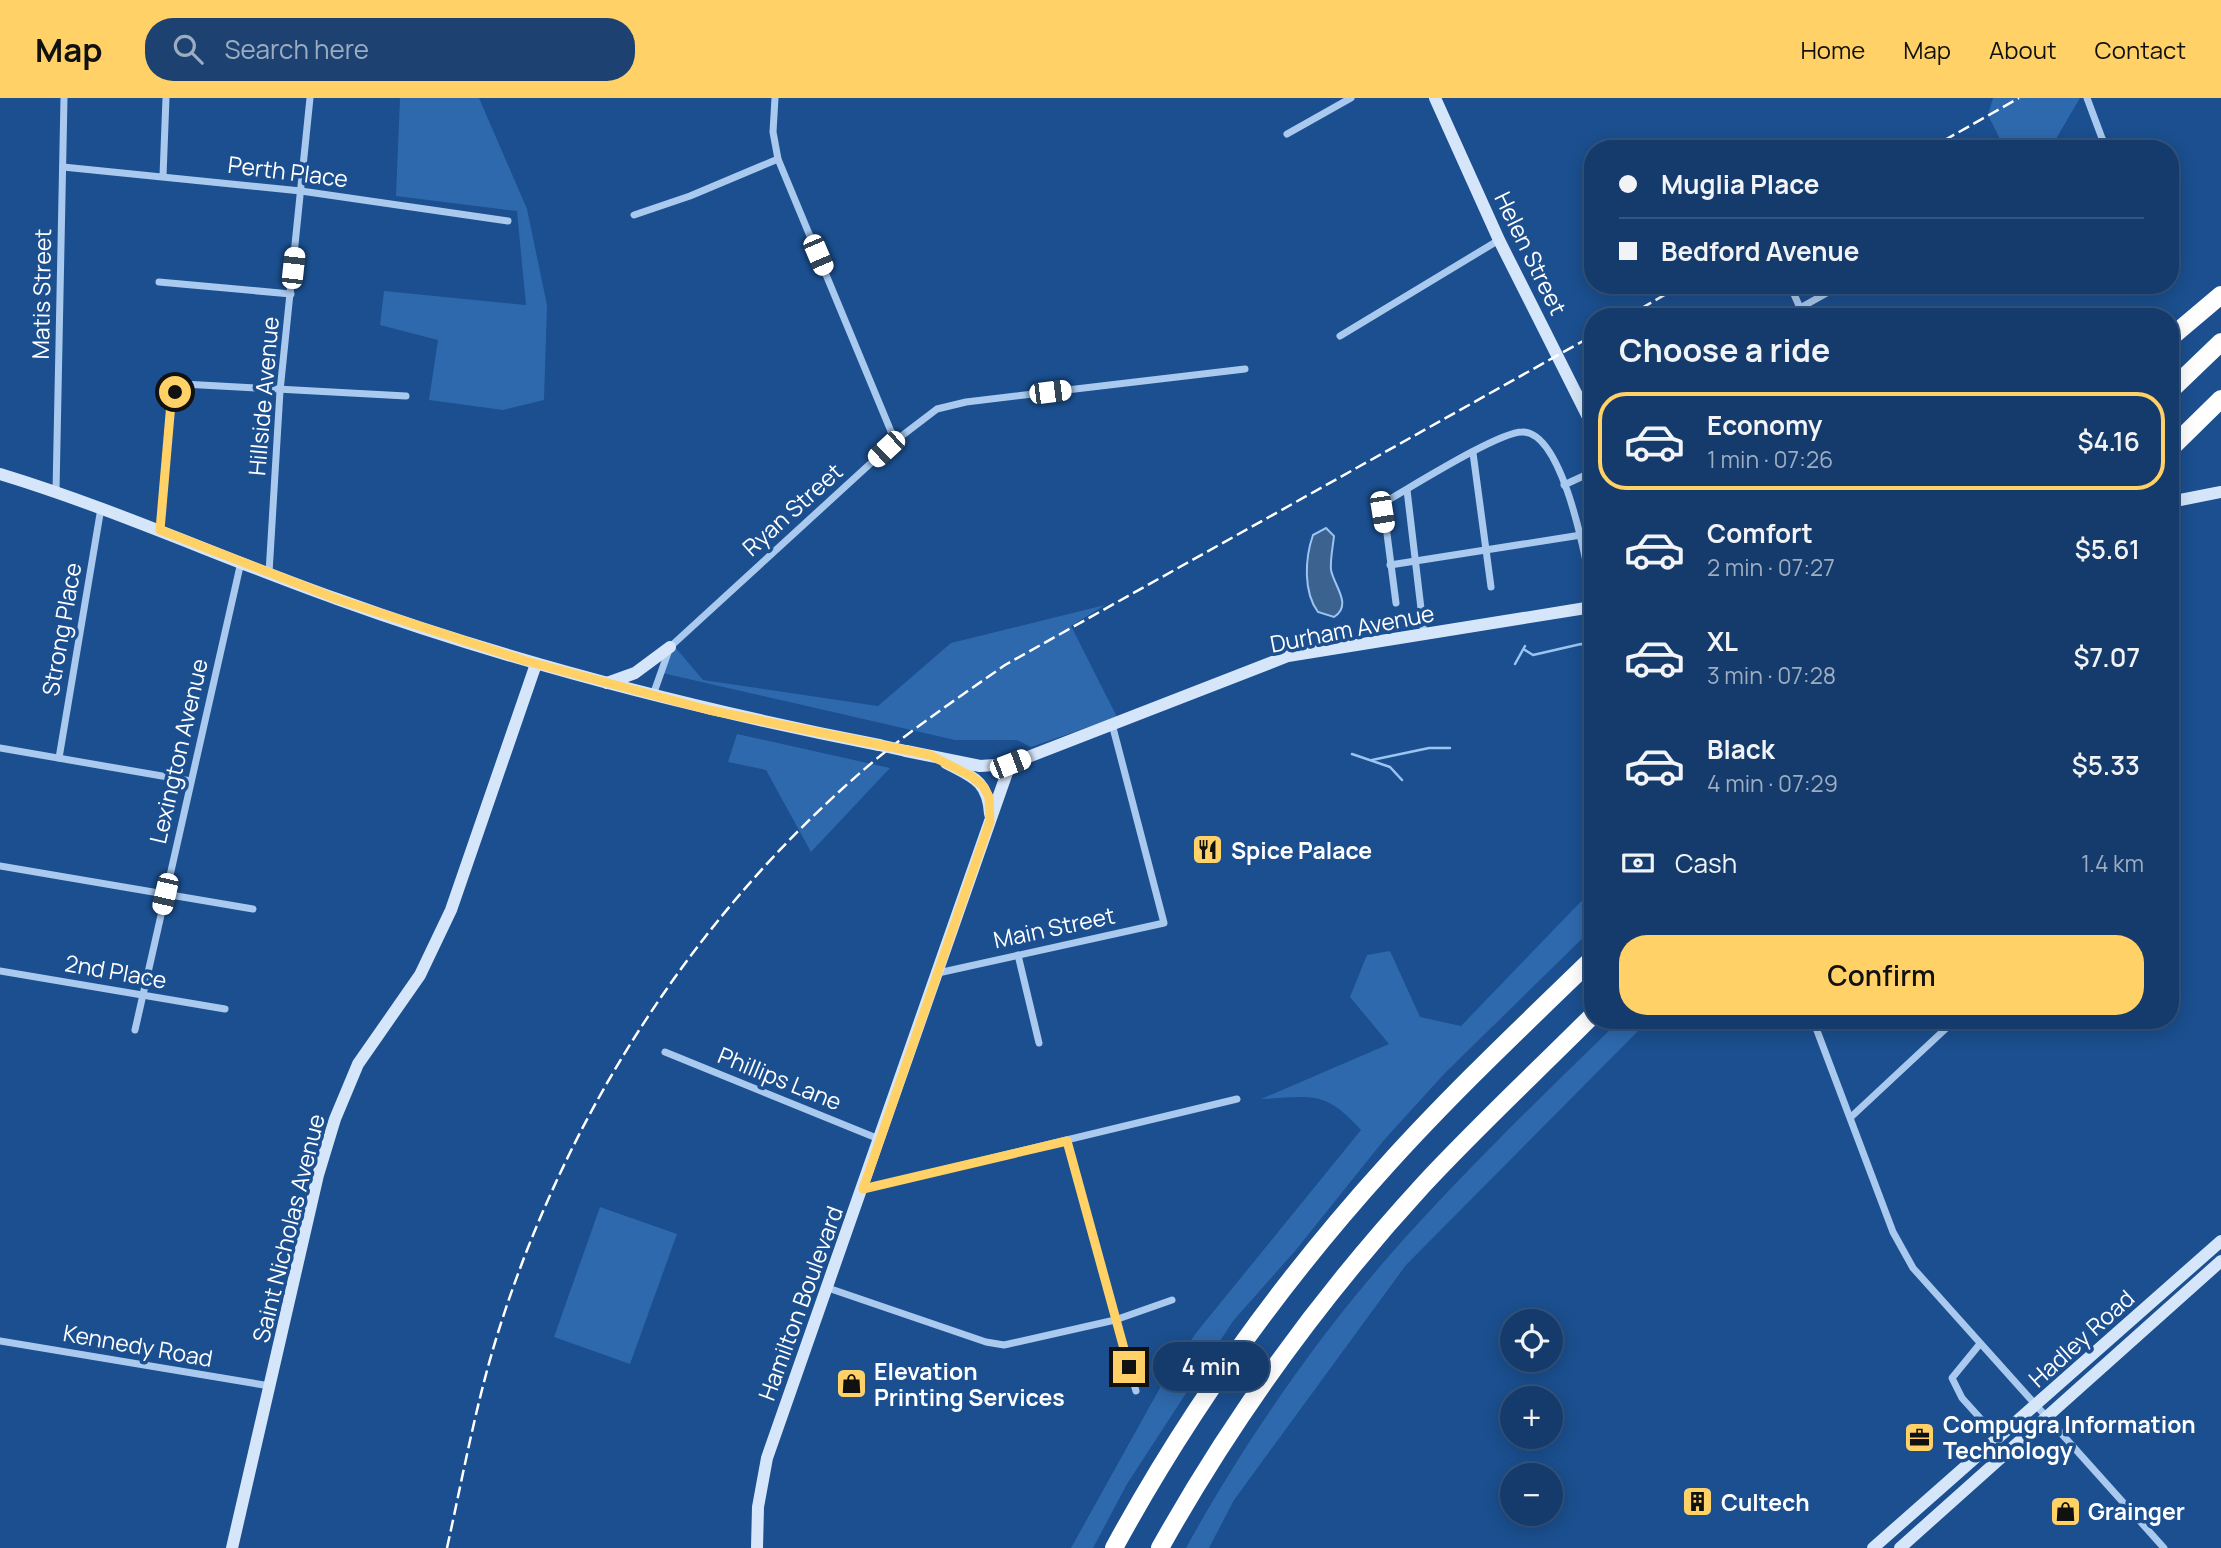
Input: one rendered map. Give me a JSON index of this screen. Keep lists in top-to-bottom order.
{
  "streets": {
    "main road": [
      "Helen Street",
      "Durham Avenue",
      "Saint Nicholas Avenue",
      "Hamilton Boulevard",
      "Hadley Road"
    ],
    "street": [
      "Perth Place",
      "Matis Street",
      "Hillside Avenue",
      "Ryan Street",
      "Strong Place",
      "Lexington Avenue",
      "Main Street",
      "2nd Place",
      "Phillips Lane",
      "Kennedy Road"
    ]
  },
  "crossings": [
    ["Perth Place", "Matis Street"],
    ["Perth Place", "Hillside Avenue"],
    ["Durham Avenue", "Main Street"],
    ["Durham Avenue", "Hamilton Boulevard"],
    ["Lexington Avenue", "2nd Place"],
    ["Main Street", "Hamilton Boulevard"],
    ["Phillips Lane", "Hamilton Boulevard"],
    ["Saint Nicholas Avenue", "Kennedy Road"]
  ],
  "places": {
    "restaurant": ["Spice Palace"],
    "shop": ["Elevation Printing Services", "Grainger"],
    "office": ["Compugra Information Technology"],
    "building": ["Cultech"]
  },
  "page": {
    "header": "Map",
    "search": "Search here",
    "nav": [
      "Home",
      "Map",
      "About",
      "Contact"
    ],
    "banner": ["Muglia Place", "Bedford Avenue"],
    "heading": "Choose a ride",
    "list": [
      {
        "name": "Economy",
        "note": "1 min · 07:26",
        "value": "$4.16"
      },
      {
        "name": "Comfort",
        "note": "2 min · 07:27",
        "value": "$5.61"
      },
      {
        "name": "XL",
        "note": "3 min · 07:28",
        "value": "$7.07"
      },
      {
        "name": "Black",
        "note": "4 min · 07:29",
        "value": "$5.33"
      }
    ],
    "pay": ["Cash", "1.4 km"],
    "buttons": "Confirm",
    "map_buttons": ["+", "−"],
    "bubble": "4 min"
  }
}
